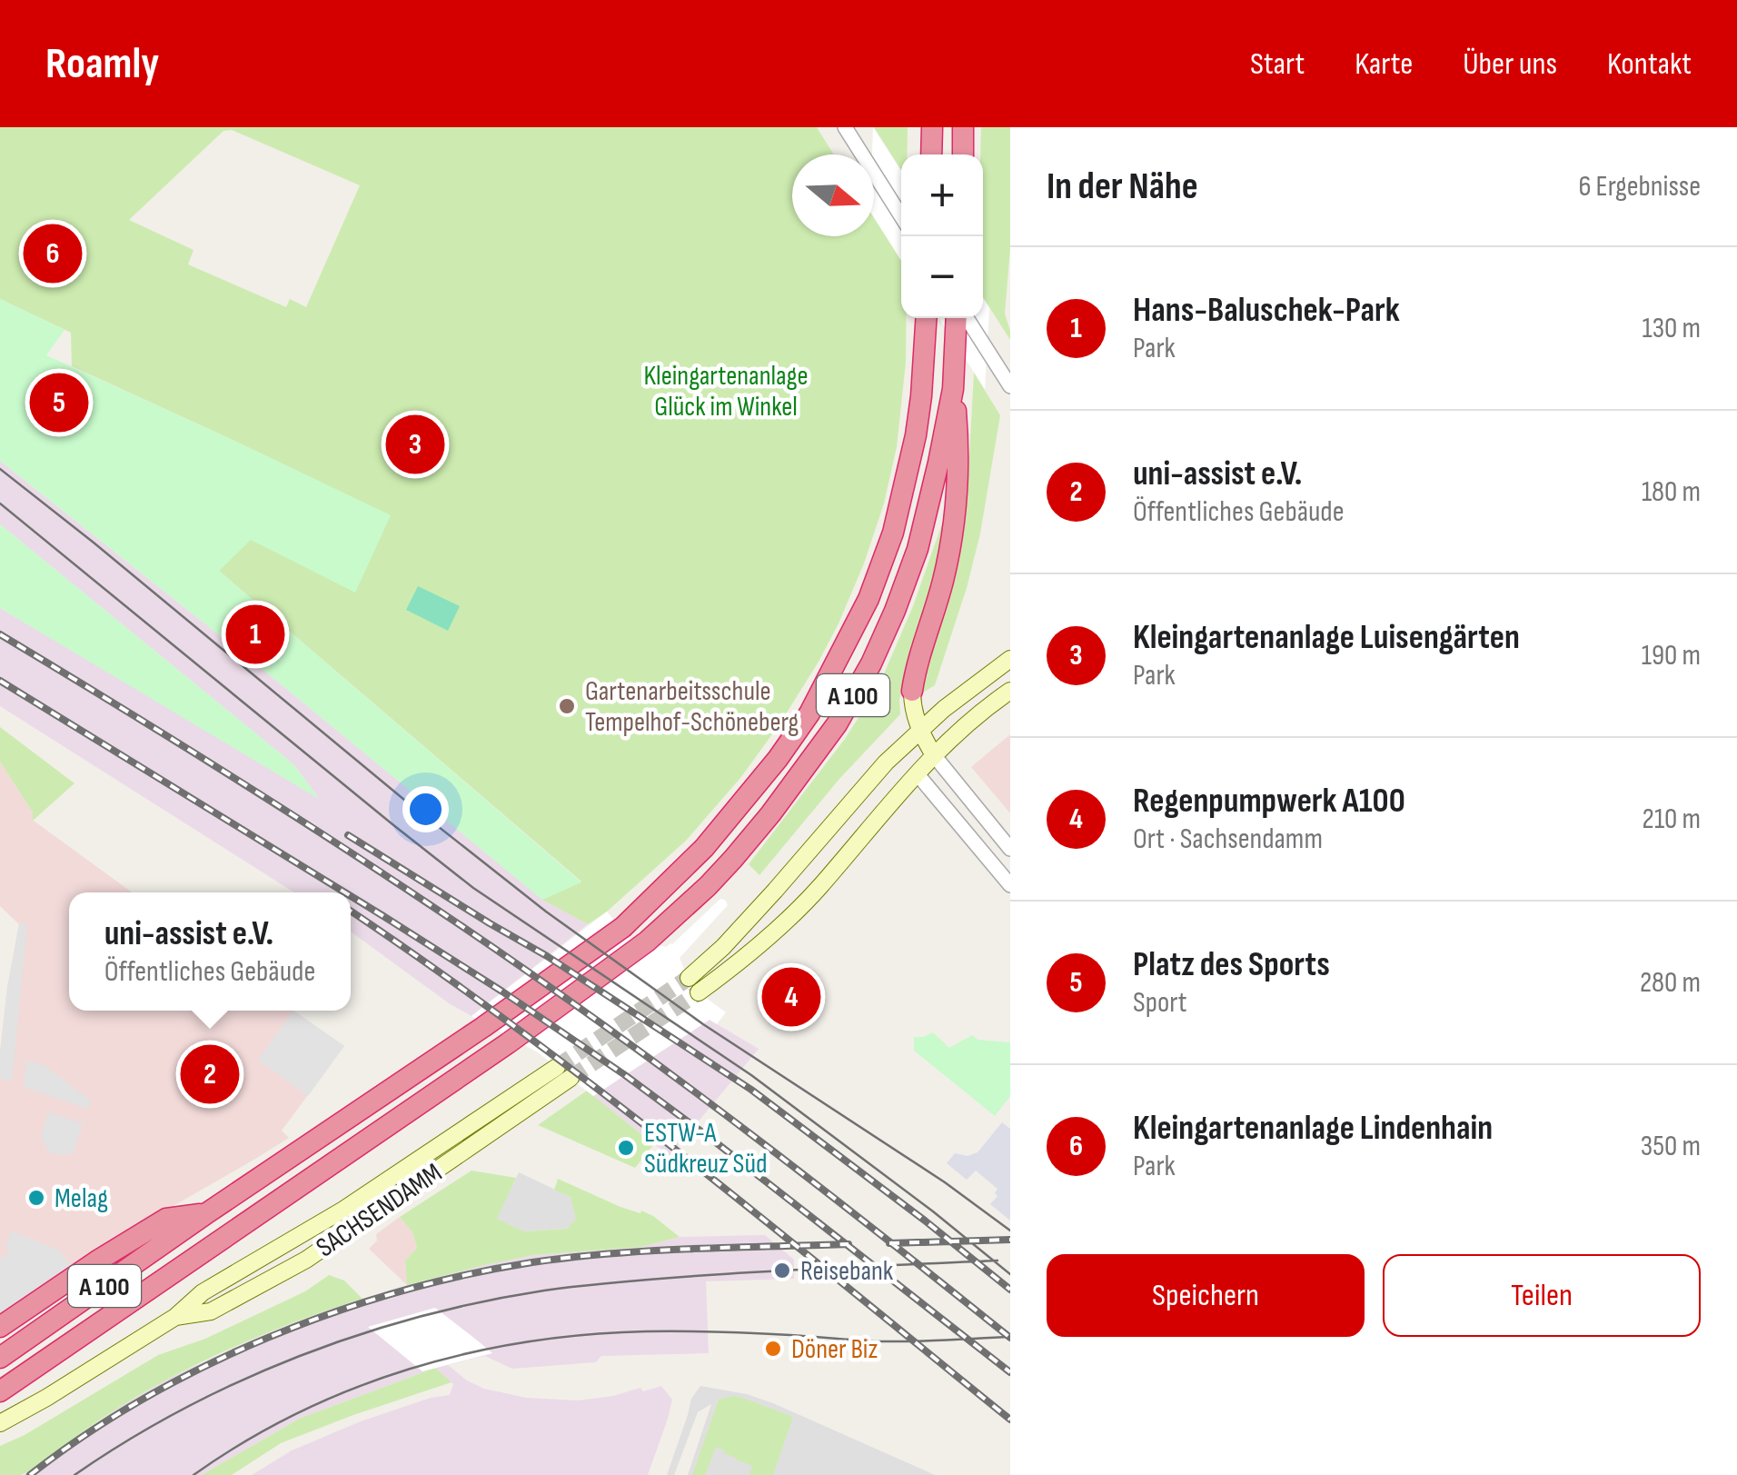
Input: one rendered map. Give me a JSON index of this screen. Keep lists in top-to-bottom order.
{
  "streets": {
    "highway": ["A 100"],
    "main road": ["SACHSENDAMM"]
  },
  "parks": ["Kleingartenanlage Glück im Winkel"],
  "places": [
    "Gartenarbeitsschule Tempelhof-Schöneberg",
    "ESTW-A Südkreuz Süd",
    "Melag",
    "Reisebank",
    "Döner Biz"
  ],
  "north": "right",
  "page": {
    "header": "Roamly",
    "nav": [
      "Start",
      "Karte",
      "Über uns",
      "Kontakt"
    ],
    "heading": ["In der Nähe", "6 Ergebnisse"],
    "map_buttons": ["+", "−"],
    "pins": [
      "6",
      "5",
      "3",
      "1",
      "4",
      "2"
    ],
    "list": [
      {
        "mark": "1",
        "name": "Hans-Baluschek-Park",
        "note": "Park",
        "value": "130 m"
      },
      {
        "mark": "2",
        "name": "uni-assist e.V.",
        "note": "Öffentliches Gebäude",
        "value": "180 m"
      },
      {
        "mark": "3",
        "name": "Kleingartenanlage Luisengärten",
        "note": "Park",
        "value": "190 m"
      },
      {
        "mark": "4",
        "name": "Regenpumpwerk A100",
        "note": "Ort · Sachsendamm",
        "value": "210 m"
      },
      {
        "mark": "5",
        "name": "Platz des Sports",
        "note": "Sport",
        "value": "280 m"
      },
      {
        "mark": "6",
        "name": "Kleingartenanlage Lindenhain",
        "note": "Park",
        "value": "350 m"
      }
    ],
    "popup": ["uni-assist e.V.", "Öffentliches Gebäude"],
    "buttons": ["Speichern", "Teilen"]
  }
}
